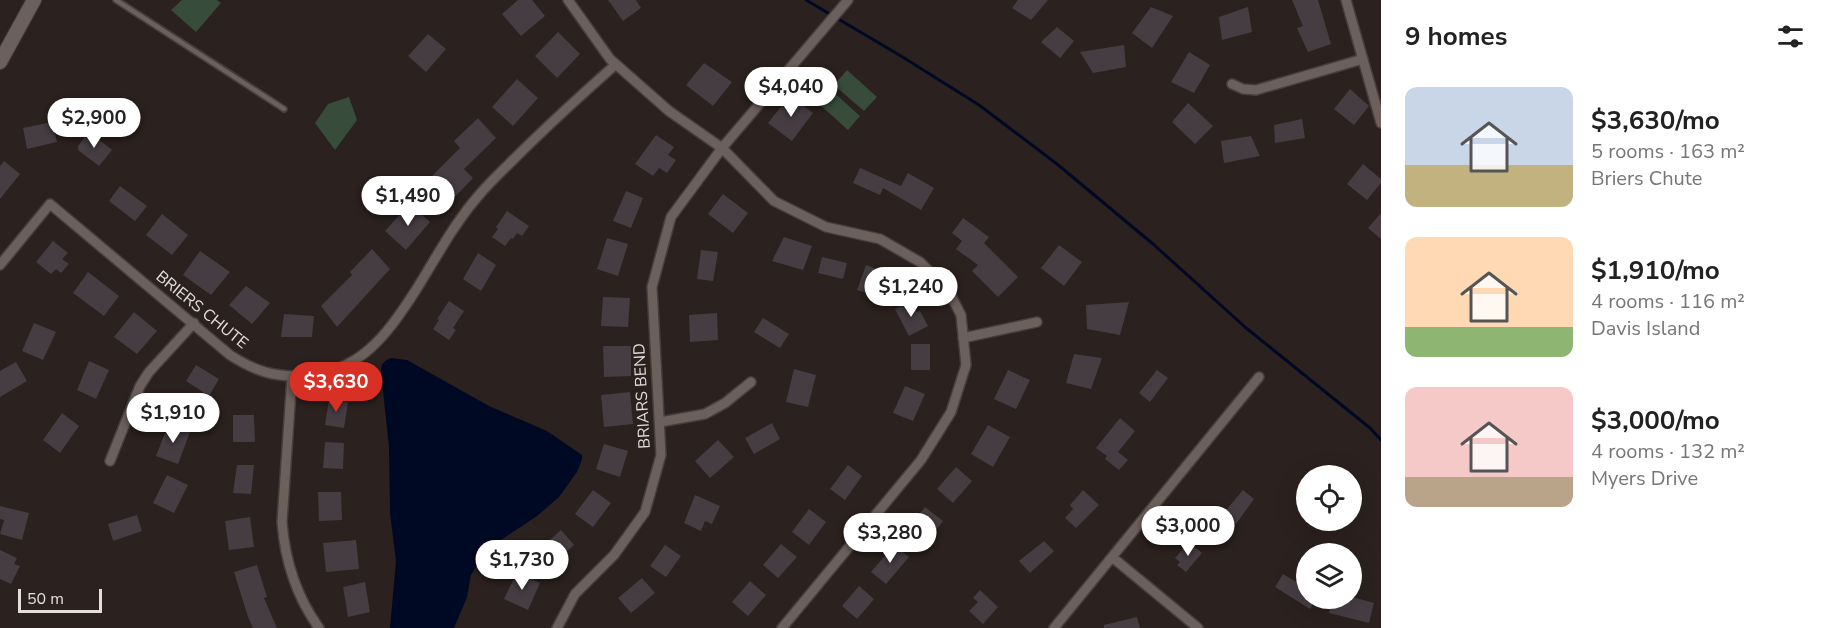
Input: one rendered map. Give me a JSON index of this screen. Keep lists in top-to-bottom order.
{
  "streets": {
    "street": ["BRIERS CHUTE", "BRIARS BEND"]
  },
  "scale_bar": "50 m",
  "page": {
    "heading": "9 homes",
    "price": [
      "$4,040",
      "$2,900",
      "$1,490",
      "$1,240",
      "$3,630",
      "$1,910",
      "$3,000",
      "$3,280",
      "$1,730"
    ],
    "list": [
      {
        "name": "$3,630/mo",
        "note": "5 rooms · 163 m² · Briers Chute"
      },
      {
        "name": "$1,910/mo",
        "note": "4 rooms · 116 m² · Davis Island"
      },
      {
        "name": "$3,000/mo",
        "note": "4 rooms · 132 m² · Myers Drive"
      }
    ],
    "scale": "50 m"
  }
}
